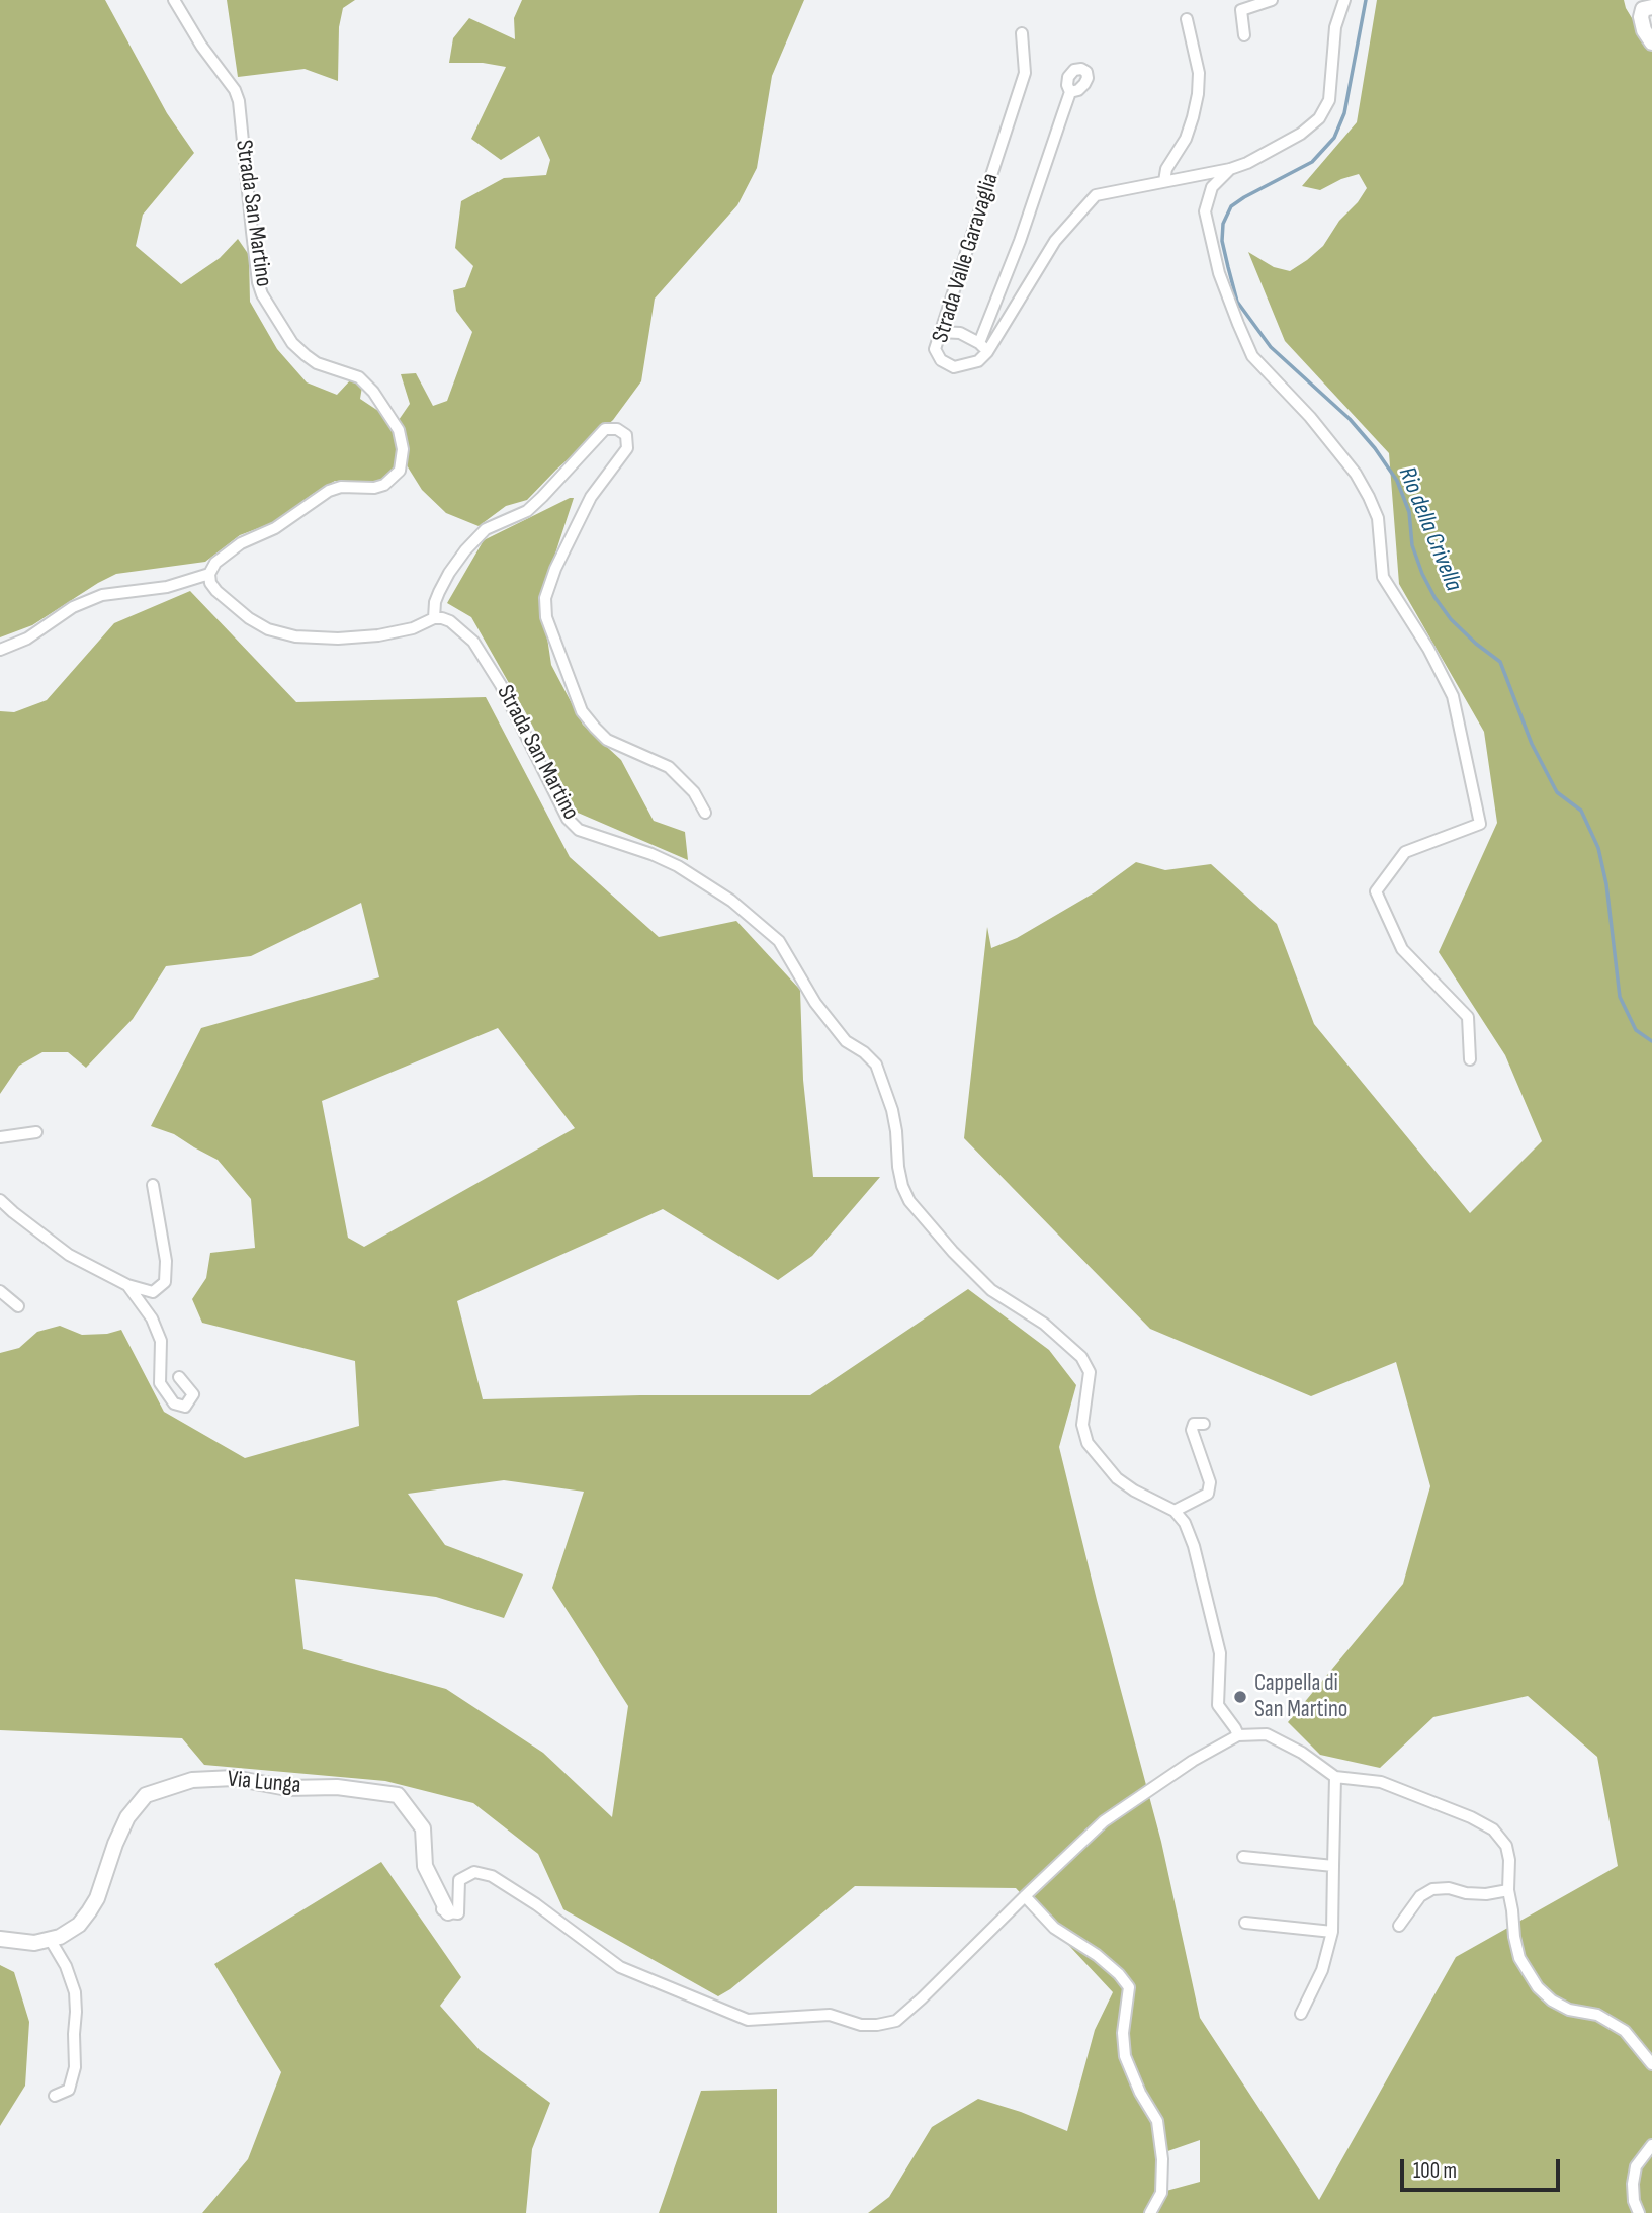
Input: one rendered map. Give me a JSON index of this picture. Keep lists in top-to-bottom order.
{
  "streets": {
    "street": ["Strada San Martino", "Strada Valle Garavaglia", "Via Lunga"]
  },
  "water": ["Rio della Crivella"],
  "places": ["Cappella di San Martino"],
  "scale_bar": "100 m"
}
